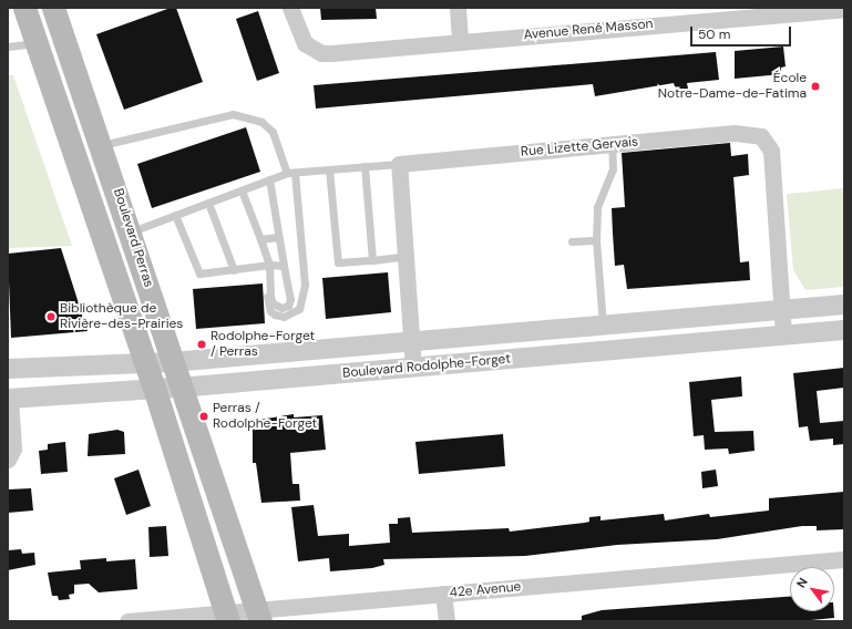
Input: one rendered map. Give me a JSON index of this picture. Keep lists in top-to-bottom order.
{
  "streets": {
    "main road": ["Boulevard Perras"],
    "street": [
      "Avenue René Masson",
      "Rue Lizette Gervais",
      "Boulevard Rodolphe-Forget",
      "42e Avenue"
    ]
  },
  "crossings": [
    ["Rue Lizette Gervais", "Boulevard Rodolphe-Forget"],
    ["Boulevard Perras", "Boulevard Rodolphe-Forget"],
    ["Boulevard Perras", "42e Avenue"]
  ],
  "places": [
    "École Notre-Dame-de-Fatima",
    "Bibliothèque de Rivière-des-Prairies",
    "Rodolphe-Forget / Perras",
    "Perras / Rodolphe-Forget"
  ],
  "scale_bar": "50 m",
  "north": "top left"
}
